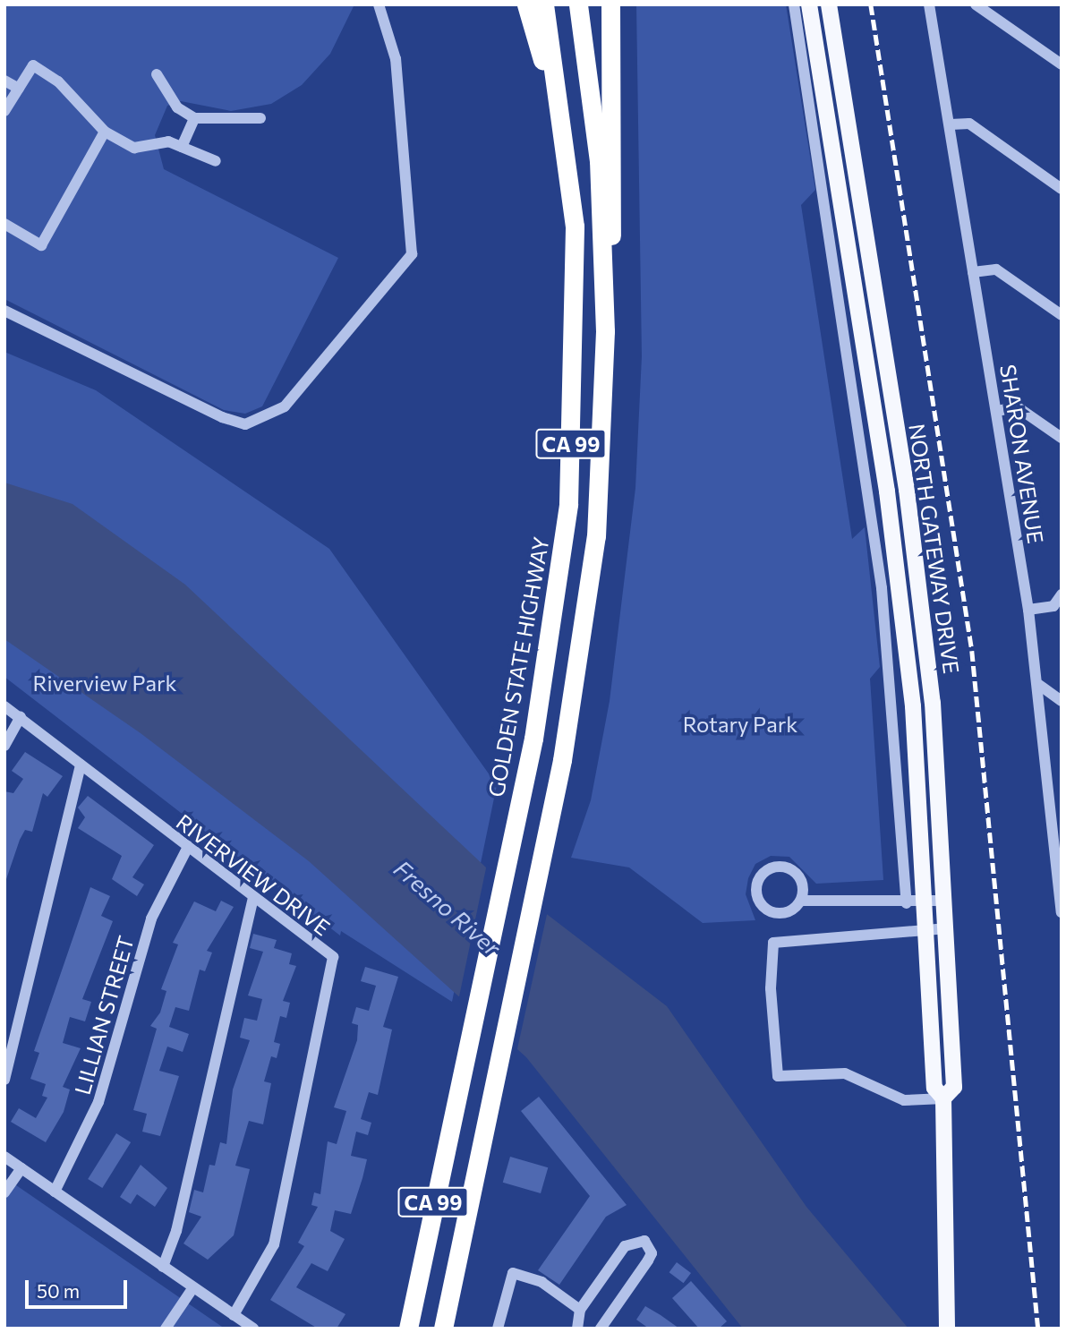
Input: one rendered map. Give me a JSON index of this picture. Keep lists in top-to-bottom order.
{
  "streets": {
    "highway": ["CA 99", "GOLDEN STATE HIGHWAY"],
    "main road": ["NORTH GATEWAY DRIVE"],
    "street": ["SHARON AVENUE", "RIVERVIEW DRIVE", "LILLIAN STREET"]
  },
  "crossings": [
    ["RIVERVIEW DRIVE", "LILLIAN STREET"]
  ],
  "water": ["Fresno River"],
  "parks": ["Riverview Park", "Rotary Park"],
  "scale_bar": "50 m"
}
